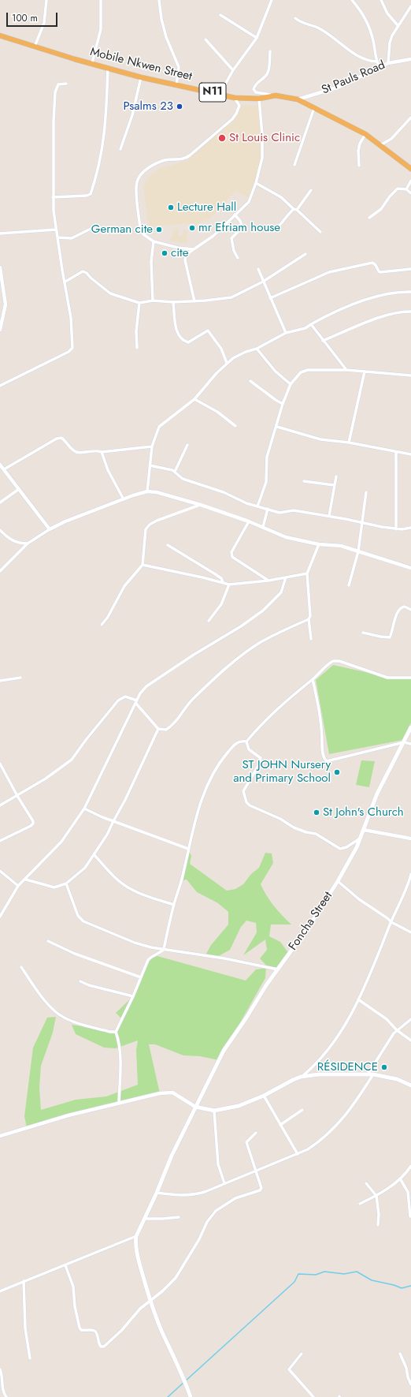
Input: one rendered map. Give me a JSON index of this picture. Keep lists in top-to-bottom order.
{
  "streets": {
    "highway": ["Mobile Nkwen Street", "N11"],
    "main road": ["Foncha Street"],
    "street": ["St Pauls Road"]
  },
  "crossings": [
    ["Mobile Nkwen Street", "St Pauls Road"]
  ],
  "places": [
    "Psalms 23",
    "St Louis Clinic",
    "Lecture Hall",
    "mr Efriam house",
    "German cite",
    "cite",
    "ST JOHN Nursery and Primary School",
    "St John's Church",
    "RÉSIDENCE"
  ],
  "scale_bar": "100 m"
}
